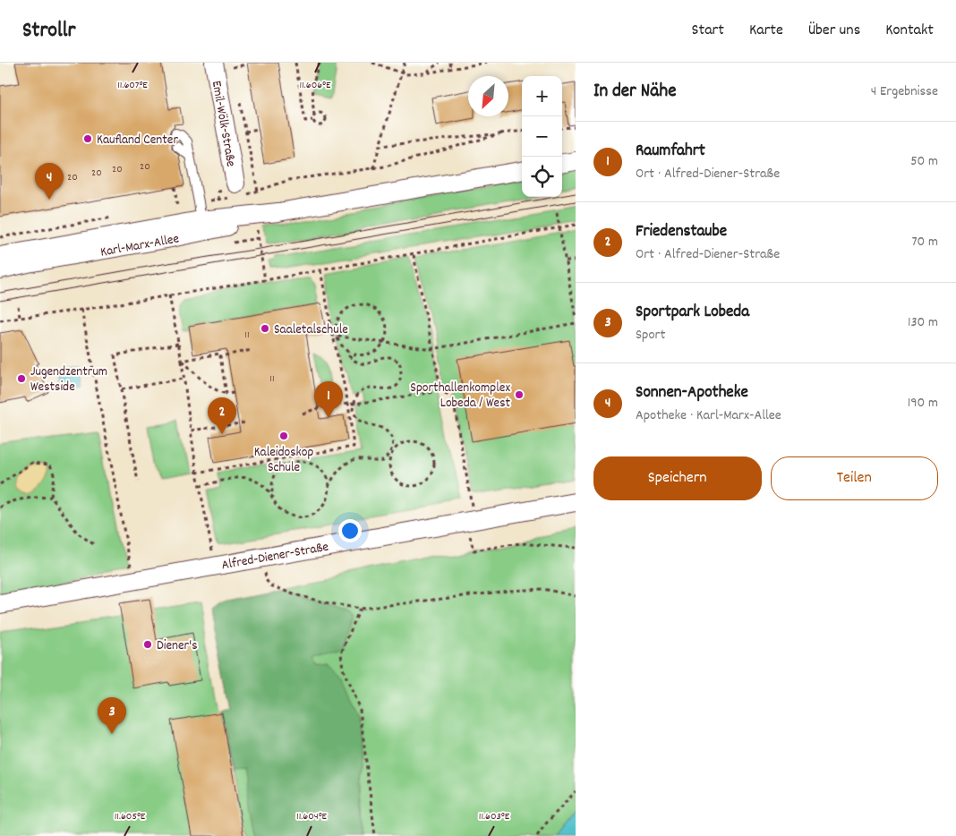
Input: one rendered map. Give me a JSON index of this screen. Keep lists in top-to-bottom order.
{
  "streets": {
    "street": ["Emil-Wölk-Straße", "Karl-Marx-Allee", "Alfred-Diener-Straße"]
  },
  "places": [
    "Kaufland Center",
    "Saaletalschule",
    "Jugendzentrum Westside",
    "Sporthallenkomplex Lobeda / West",
    "Kaleidoskop Schule",
    "Diener's"
  ],
  "house_numbers": [
    "20",
    "20",
    "20",
    "20",
    "11",
    "11"
  ],
  "north": "bottom left",
  "page": {
    "header": "Strollr",
    "nav": [
      "Start",
      "Karte",
      "Über uns",
      "Kontakt"
    ],
    "heading": ["In der Nähe", "4 Ergebnisse"],
    "map_buttons": ["+", "−"],
    "list": [
      {
        "mark": "1",
        "name": "Raumfahrt",
        "note": "Ort · Alfred-Diener-Straße",
        "value": "50 m"
      },
      {
        "mark": "2",
        "name": "Friedenstaube",
        "note": "Ort · Alfred-Diener-Straße",
        "value": "70 m"
      },
      {
        "mark": "3",
        "name": "Sportpark Lobeda",
        "note": "Sport",
        "value": "130 m"
      },
      {
        "mark": "4",
        "name": "Sonnen-Apotheke",
        "note": "Apotheke · Karl-Marx-Allee",
        "value": "190 m"
      }
    ],
    "pins": [
      "4",
      "1",
      "2",
      "3"
    ],
    "buttons": ["Speichern", "Teilen"]
  },
  "coordinates": [
    "11.607°E",
    "11.606°E",
    "11.605°E",
    "11.604°E",
    "11.603°E"
  ]
}
